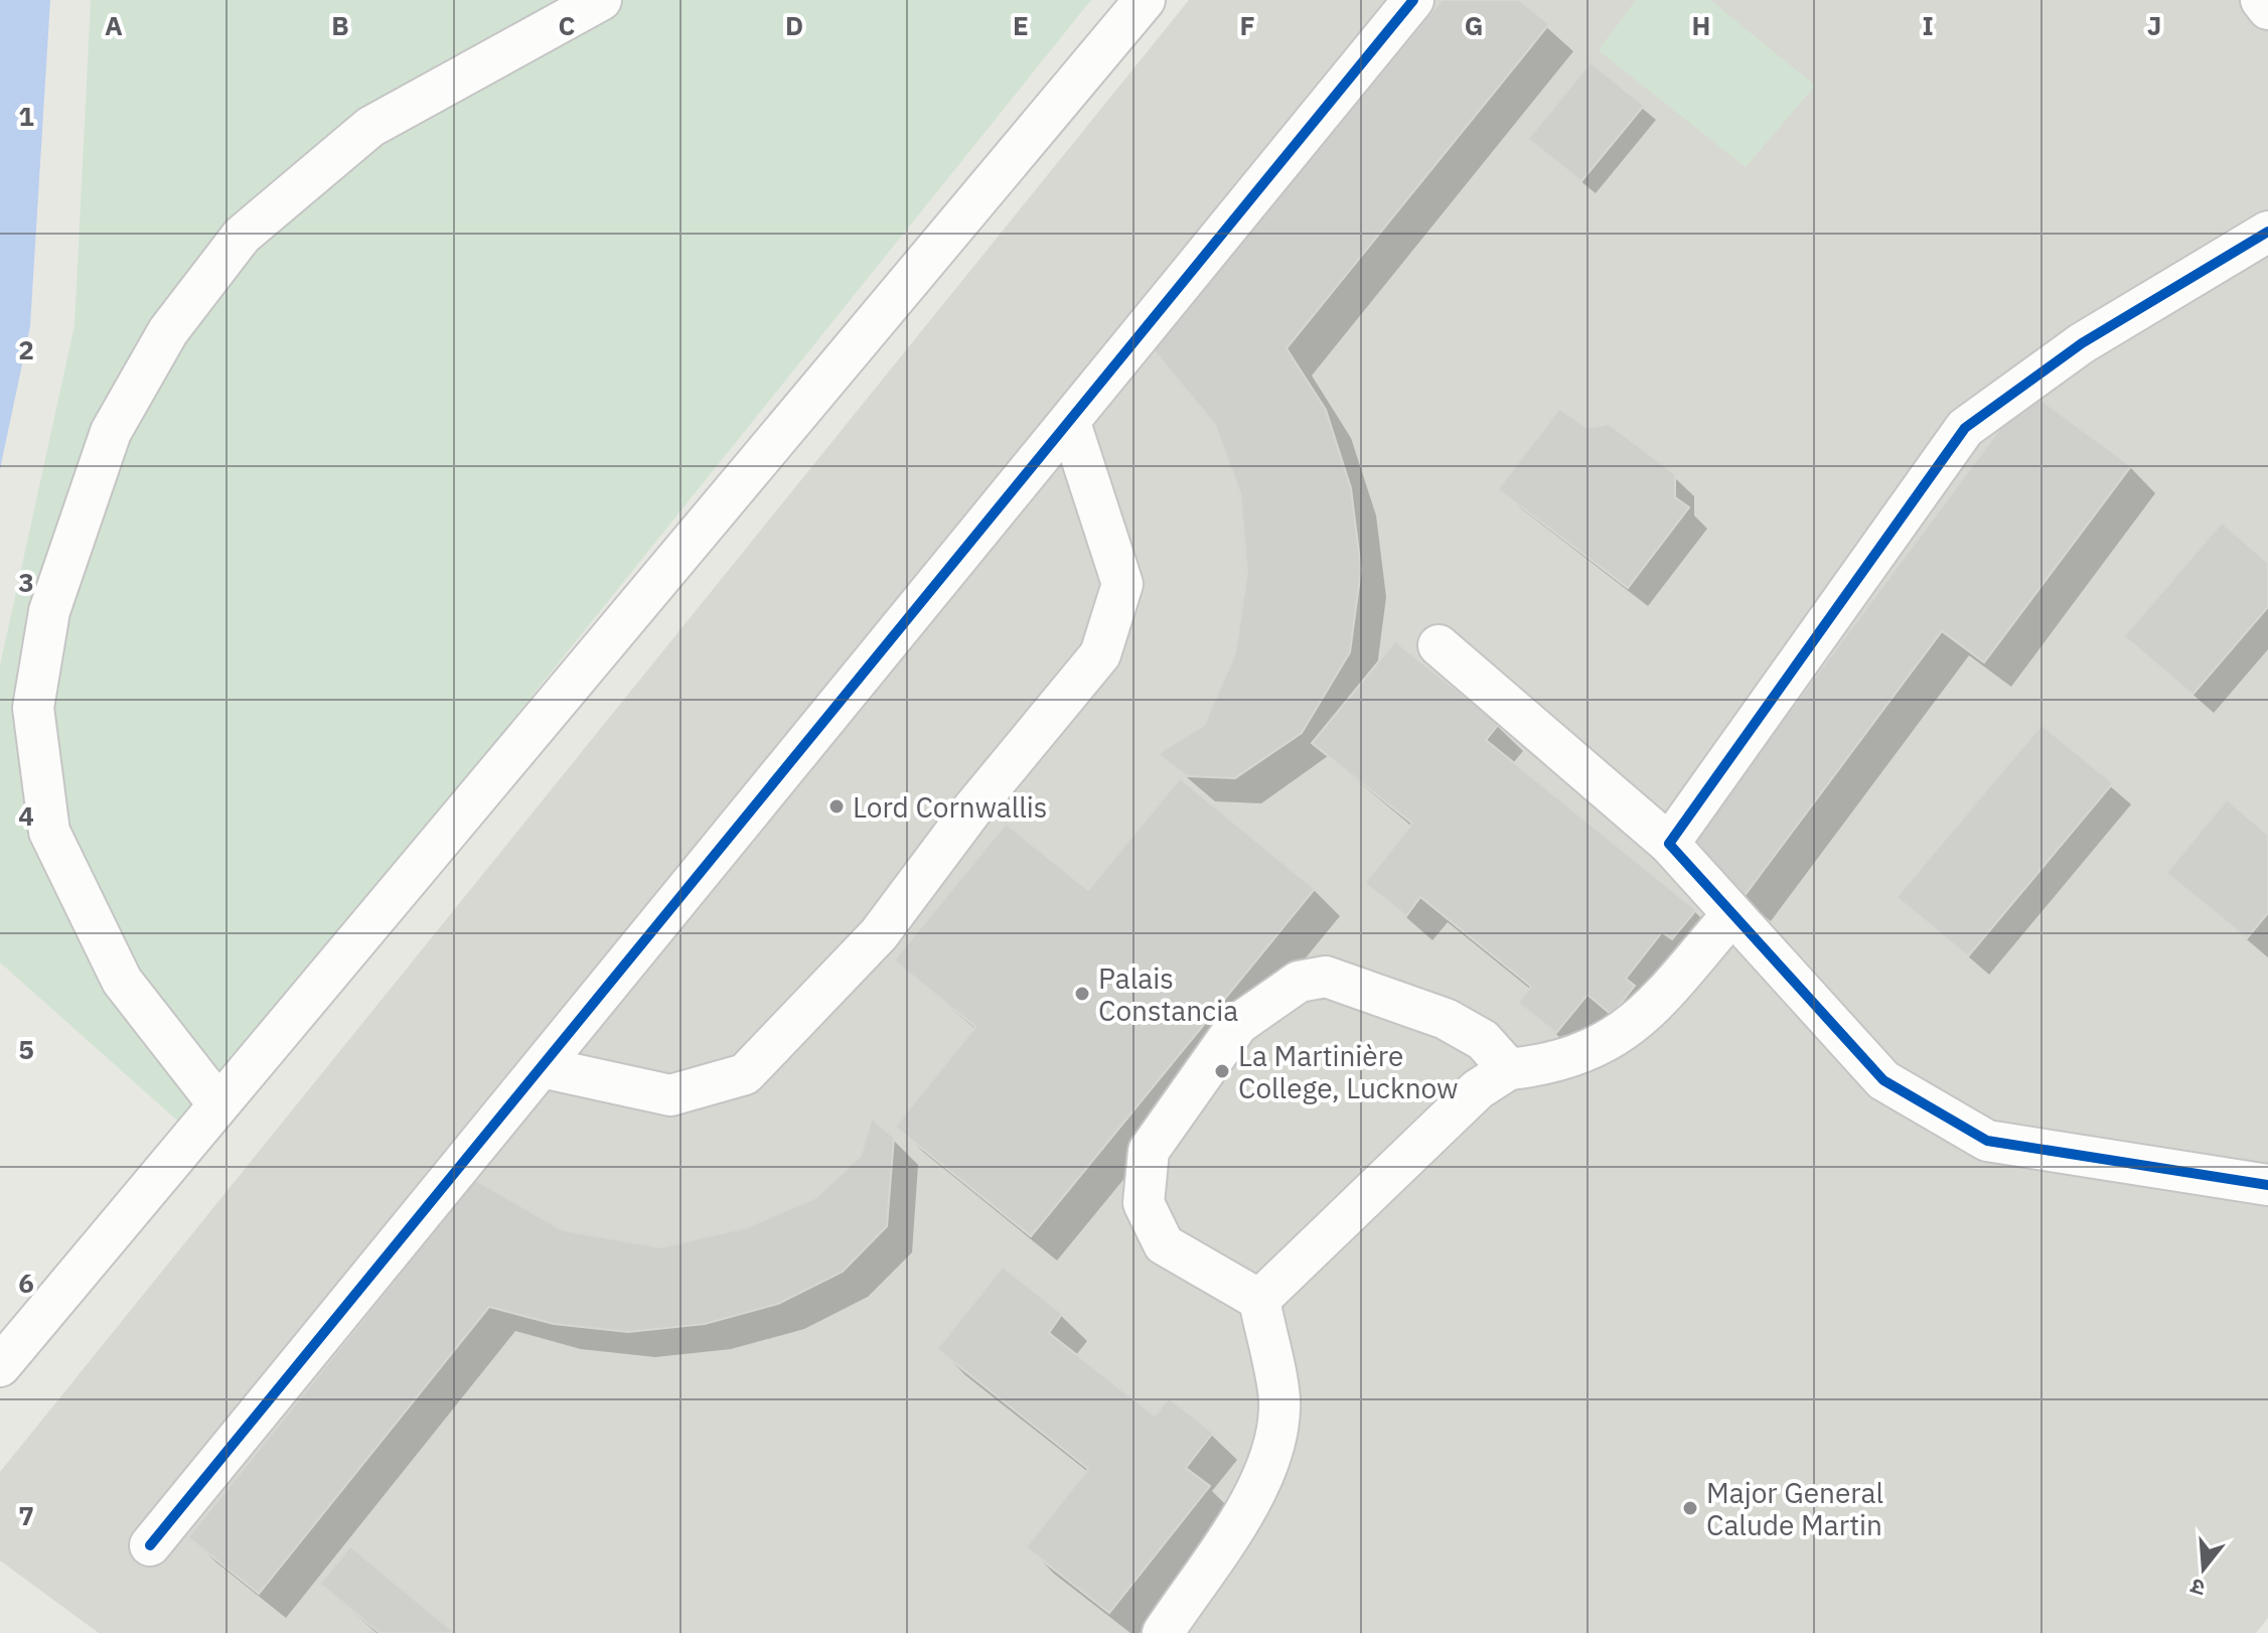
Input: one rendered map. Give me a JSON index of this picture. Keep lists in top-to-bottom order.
{
  "places": [
    "Lord Cornwallis",
    "Palais Constancia",
    "La Martinière College, Lucknow",
    "Major General Calude Martin"
  ],
  "north": "bottom",
  "grid": {
    "columns": [
      "A",
      "B",
      "C",
      "D",
      "E",
      "F",
      "G",
      "H",
      "I",
      "J"
    ],
    "rows": [
      "1",
      "2",
      "3",
      "4",
      "5",
      "6",
      "7"
    ]
  }
}
